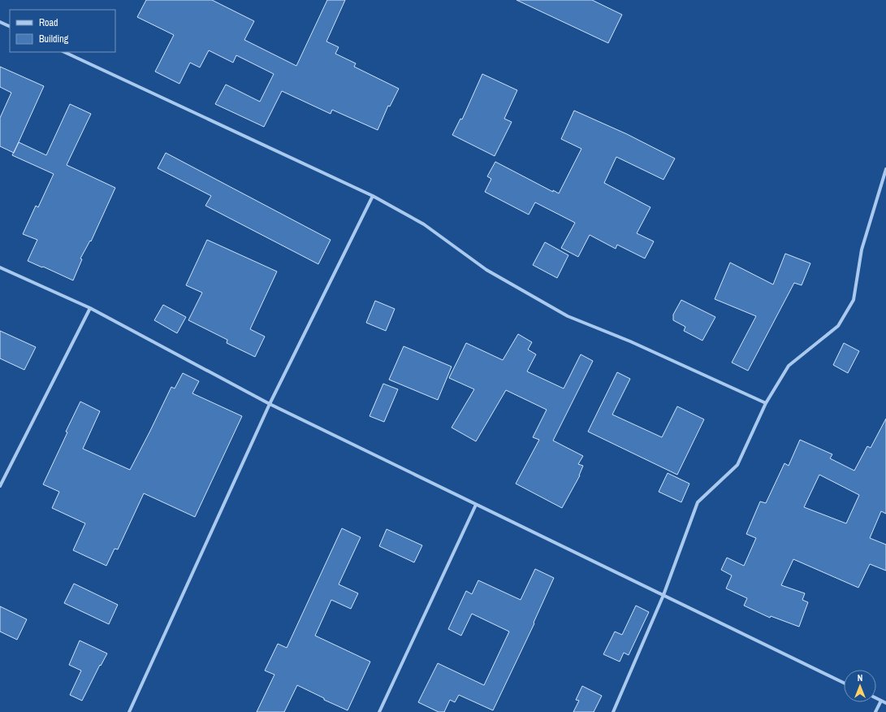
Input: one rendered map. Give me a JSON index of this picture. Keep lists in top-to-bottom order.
{
  "legend": ["Road", "Building"],
  "north": "top"
}
